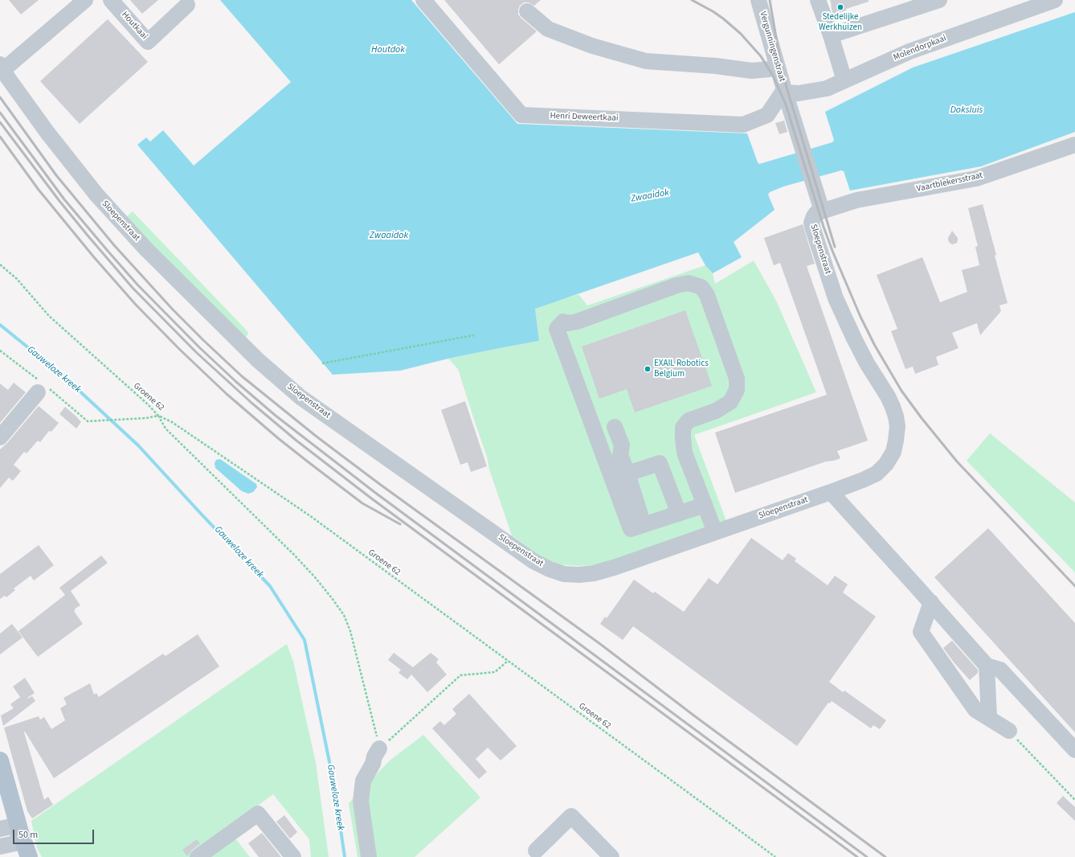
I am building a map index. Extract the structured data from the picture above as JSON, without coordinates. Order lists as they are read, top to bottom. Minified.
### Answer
{"streets":{"street":["Houtkaai","Vergunningenstraat","Molendorpkaai","Henri Deweertkaai","Vaartblekersstraat","Sloepenstraat"],"path":["Groene 62"]},"crossings":[["Vergunningenstraat","Molendorpkaai"],["Vergunningenstraat","Henri Deweertkaai"],["Vergunningenstraat","Sloepenstraat"],["Molendorpkaai","Henri Deweertkaai"],["Molendorpkaai","Sloepenstraat"],["Henri Deweertkaai","Sloepenstraat"],["Vaartblekersstraat","Sloepenstraat"]],"water":["Houtdok","Doksluis","Zwaaidok","Gauweloze kreek"],"places":["Stedelijke Werkhuizen","EXAIL Robotics Belgium"],"scale_bar":"50 m"}
